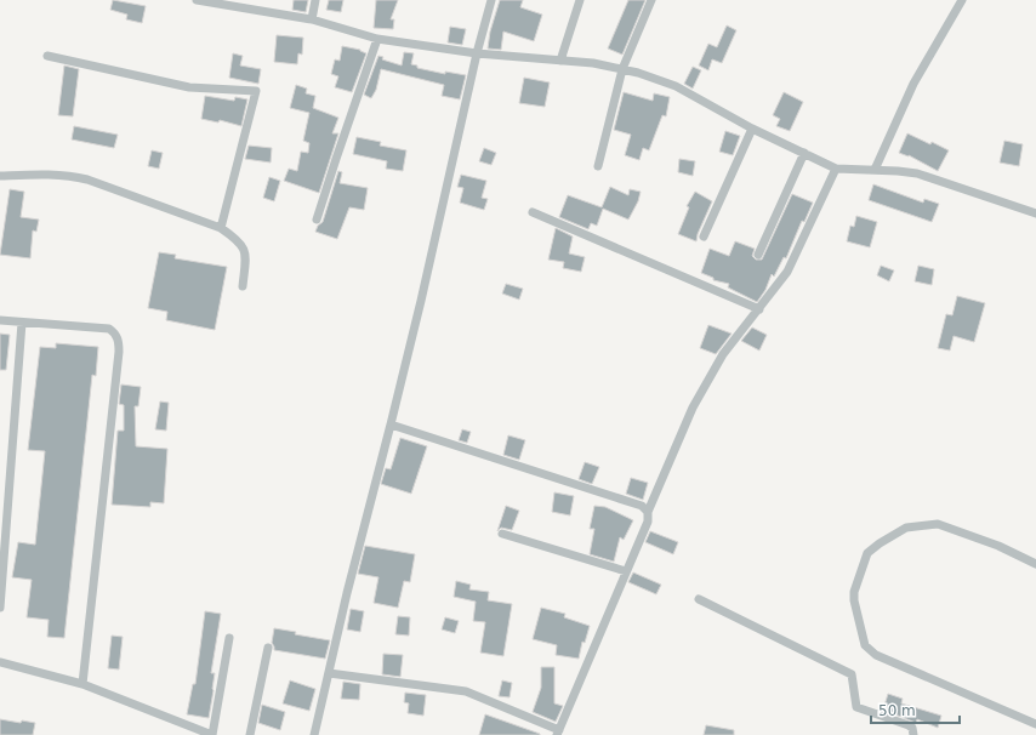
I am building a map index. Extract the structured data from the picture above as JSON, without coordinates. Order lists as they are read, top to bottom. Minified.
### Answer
{"scale_bar":"50 m"}
